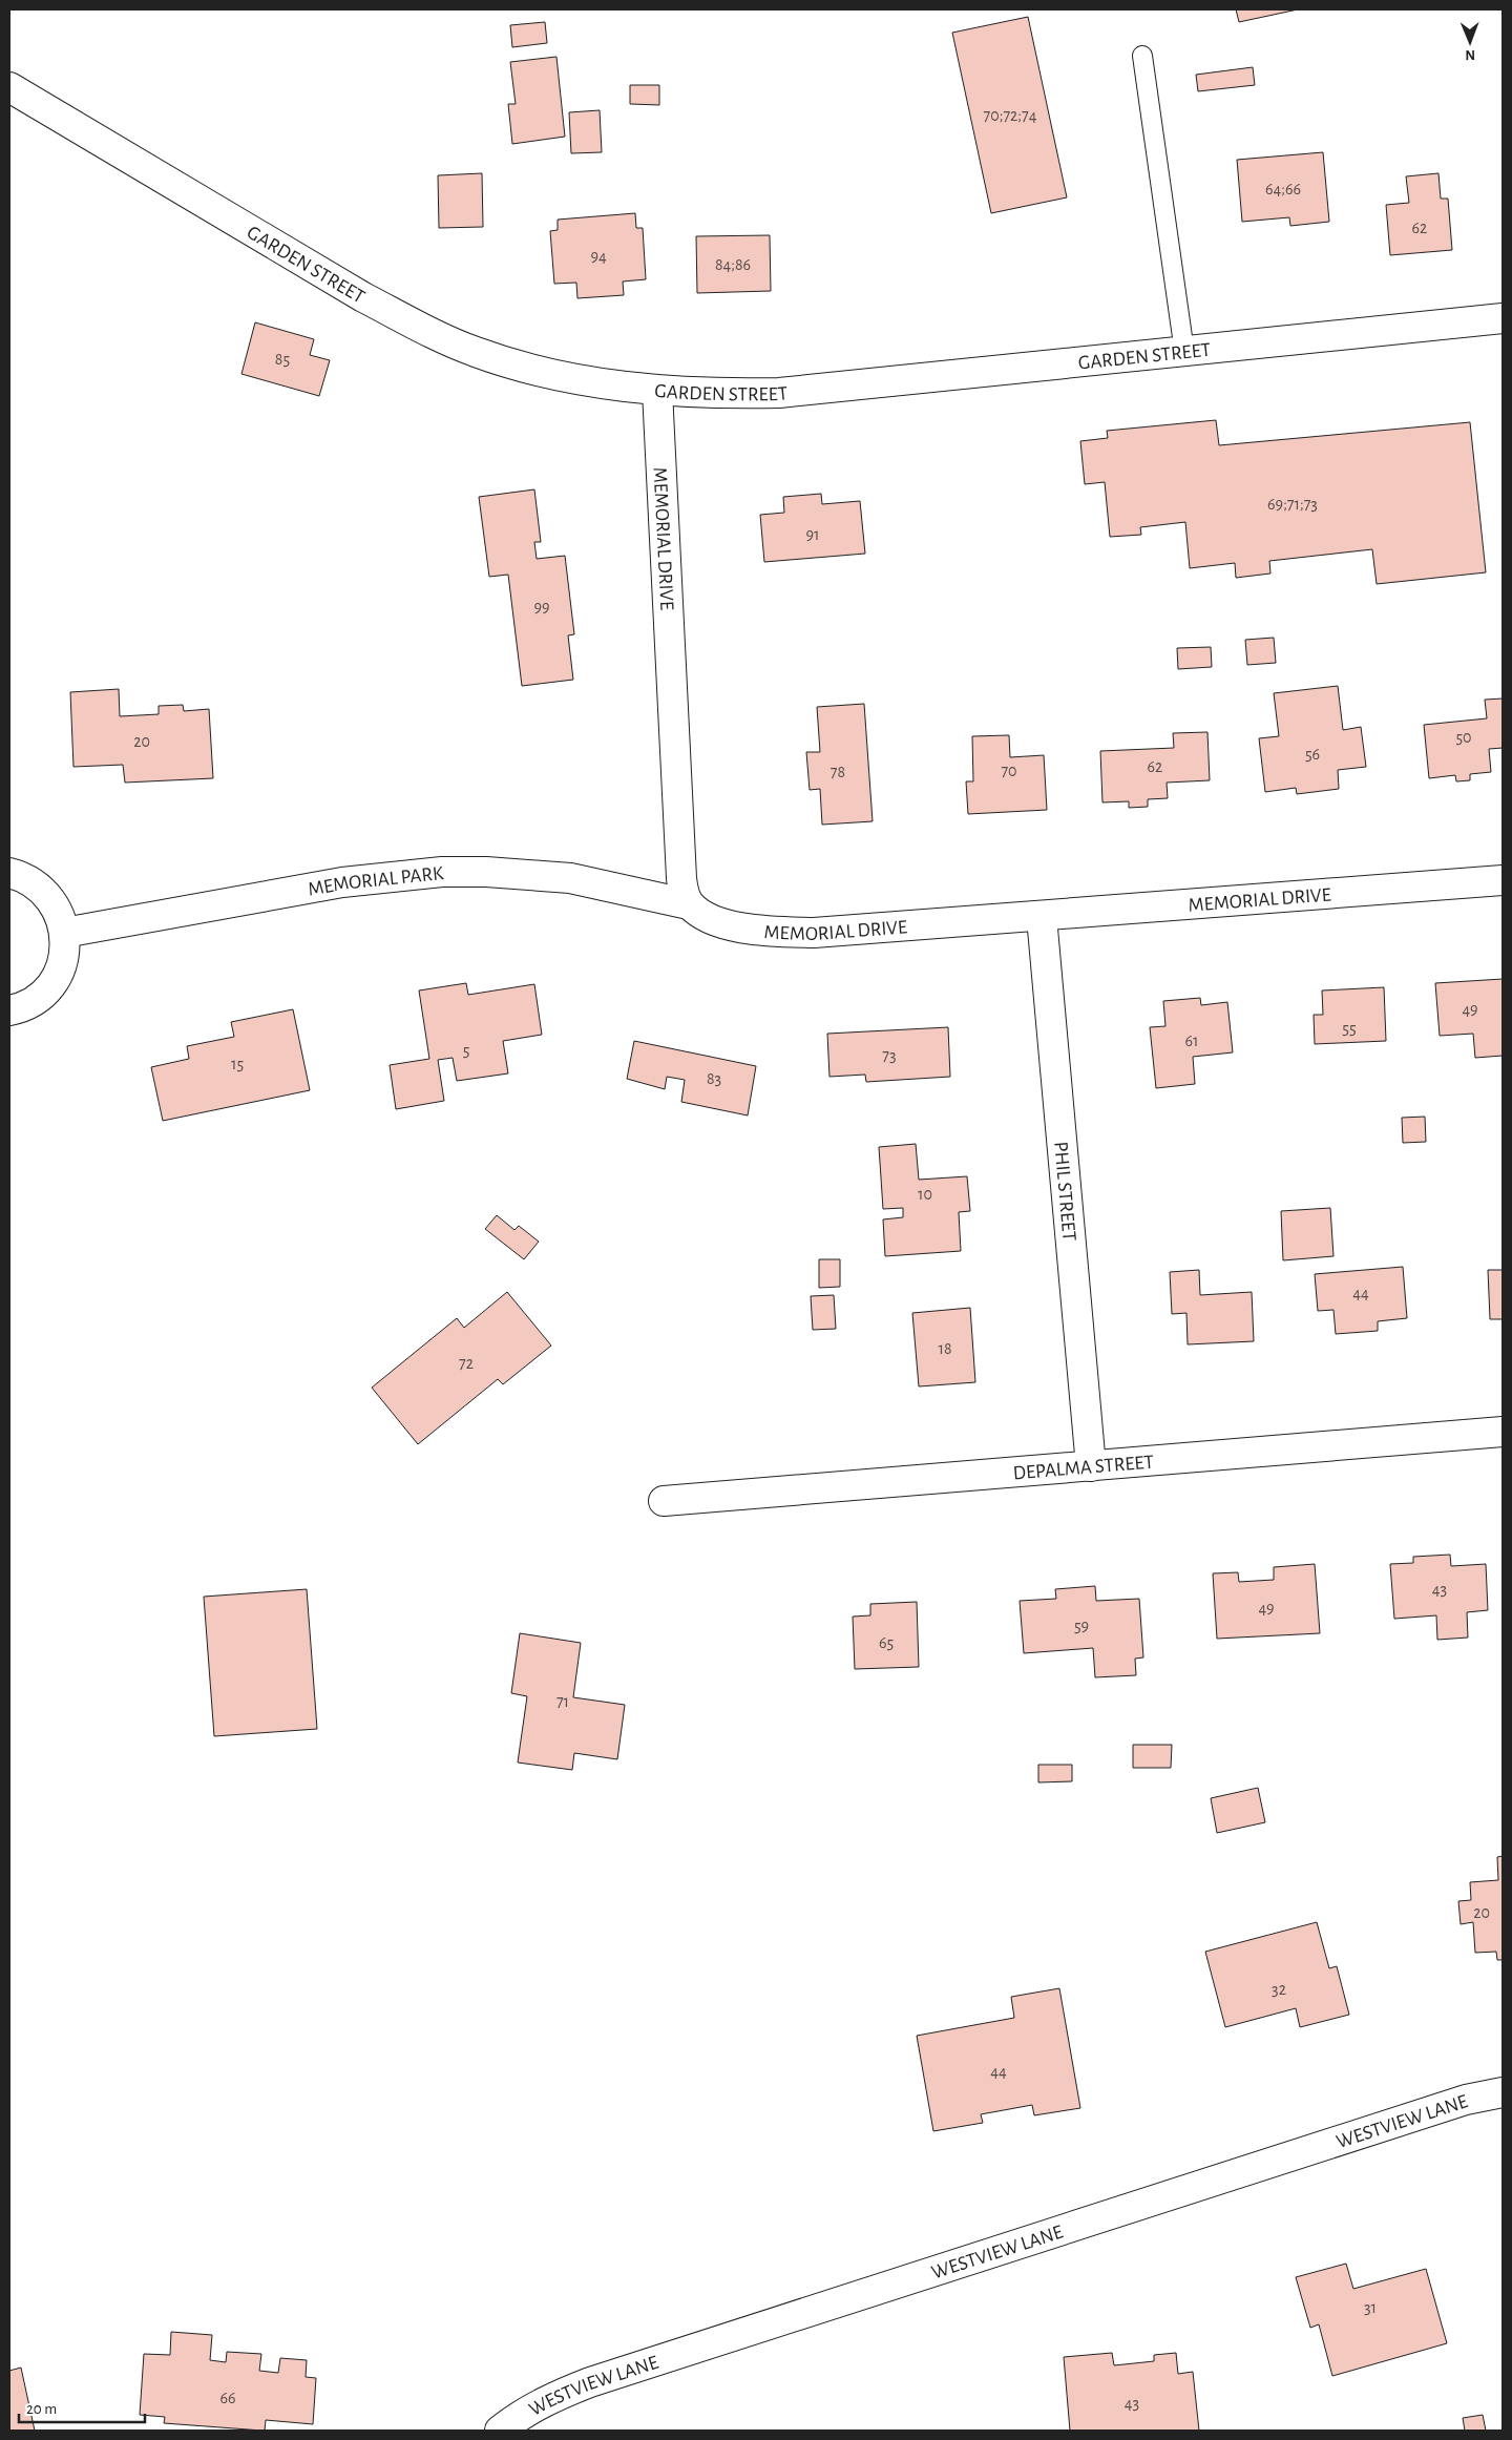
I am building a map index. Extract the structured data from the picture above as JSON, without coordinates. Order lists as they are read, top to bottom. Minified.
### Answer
{"streets":{"street":["GARDEN STREET","MEMORIAL DRIVE","MEMORIAL PARK","PHIL STREET","DEPALMA STREET","WESTVIEW LANE"]},"crossings":[["GARDEN STREET","MEMORIAL DRIVE"],["MEMORIAL DRIVE","MEMORIAL PARK"],["MEMORIAL DRIVE","PHIL STREET"],["PHIL STREET","DEPALMA STREET"]],"house_numbers":["70;72;74","64;66","62","94","84;86","85","69;71;73","91","99","50","20","56","62","70","78","49","55","61","5","73","15","83","10","44","18","72","43","49","59","65","71","20","32","44","31","66","43"],"scale_bar":"20 m","north":"bottom"}
